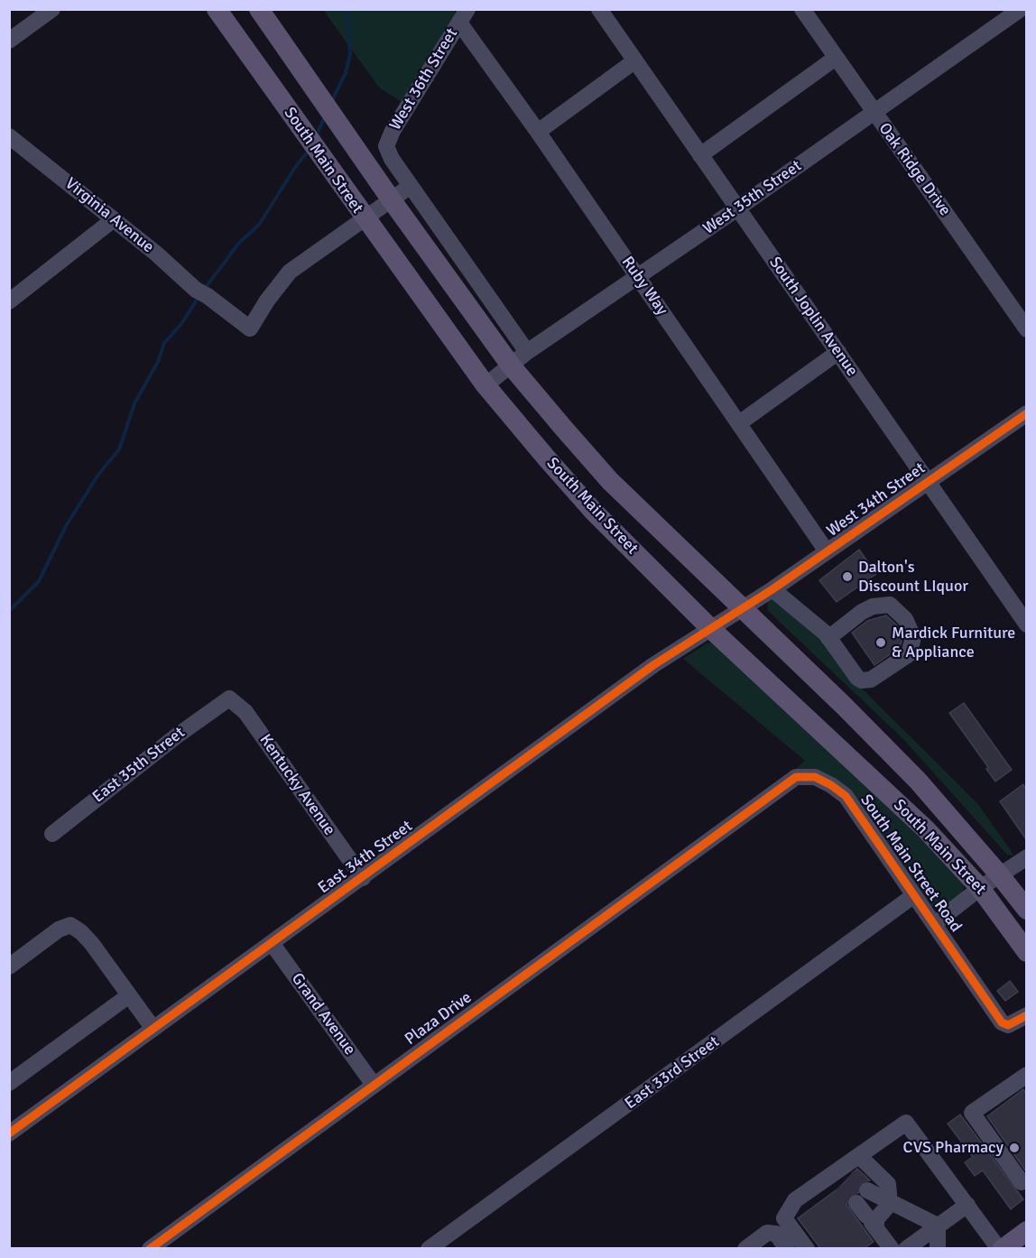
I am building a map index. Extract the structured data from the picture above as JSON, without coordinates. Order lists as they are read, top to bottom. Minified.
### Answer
{"streets":{"main road":["South Main Street"],"street":["West 36th Street","Oak Ridge Drive","West 35th Street","Virginia Avenue","Ruby Way","South Joplin Avenue","West 34th Street","East 35th Street","Kentucky Avenue","East 34th Street","South Main Street Road","Grand Avenue","Plaza Drive","East 33rd Street"]},"crossings":[["West 36th Street","Ruby Way"],["South Main Street","West 35th Street"],["South Main Street","Virginia Avenue"],["South Main Street","West 34th Street"],["South Main Street","East 34th Street"],["Oak Ridge Drive","West 35th Street"],["West 35th Street","Ruby Way"],["West 35th Street","South Joplin Avenue"],["Ruby Way","West 34th Street"],["South Joplin Avenue","West 34th Street"],["West 34th Street","East 34th Street"],["East 35th Street","Kentucky Avenue"],["Kentucky Avenue","East 34th Street"],["East 34th Street","Grand Avenue"],["South Main Street Road","Plaza Drive"],["South Main Street Road","East 33rd Street"],["Grand Avenue","Plaza Drive"]],"places":["Dalton's Discount LIquor","Mardick Furniture & Appliance","CVS Pharmacy"]}
